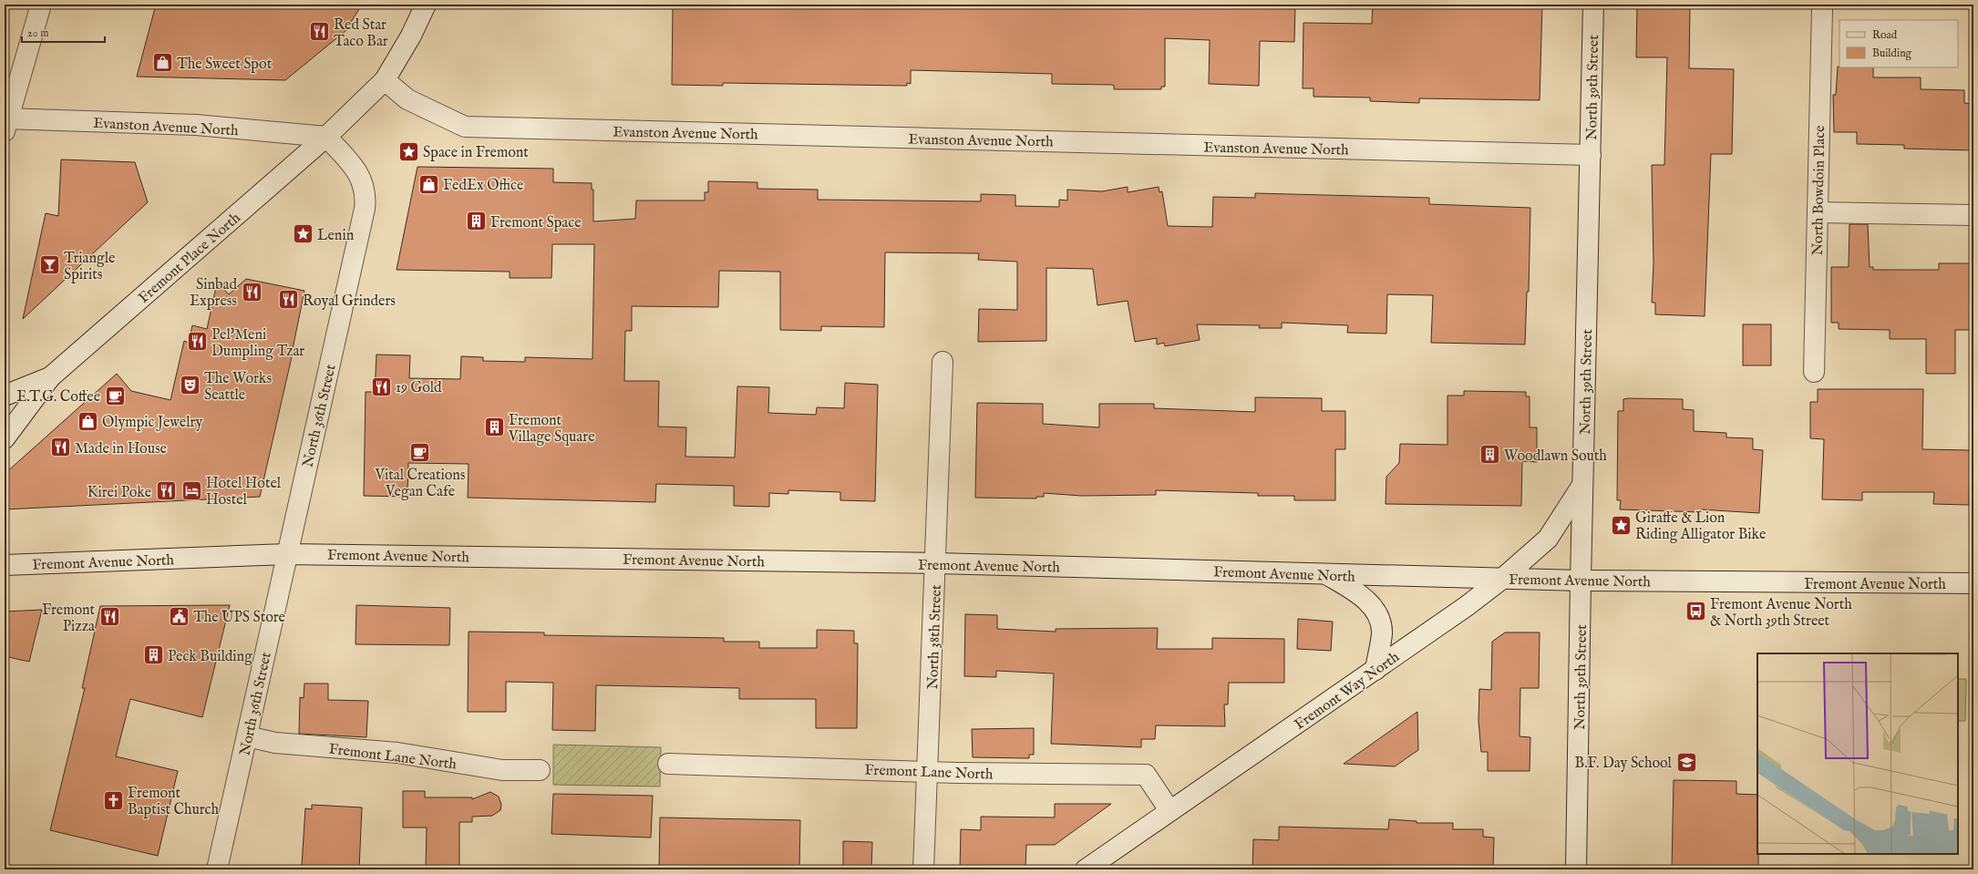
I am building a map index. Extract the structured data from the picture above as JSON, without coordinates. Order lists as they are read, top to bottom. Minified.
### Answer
{"streets":{"street":["North 39th Street","Evanston Avenue North","North Bowdoin Place","Fremont Place North","North 36th Street","Fremont Avenue North","North 38th Street","Fremont Way North","Fremont Lane North"]},"crossings":[["North 39th Street","Evanston Avenue North"],["North 39th Street","Fremont Avenue North"],["North 39th Street","Fremont Way North"],["Evanston Avenue North","Fremont Place North"],["Evanston Avenue North","North 36th Street"],["Fremont Place North","North 36th Street"],["North 36th Street","Fremont Avenue North"],["North 36th Street","Fremont Lane North"],["Fremont Avenue North","North 38th Street"],["Fremont Avenue North","Fremont Way North"],["North 38th Street","Fremont Lane North"],["Fremont Way North","Fremont Lane North"]],"places":{"restaurant":["Red Star Taco Bar","Sinbad Express","Royal Grinders","Pel'Meni Dumpling Tzar","19 Gold","Made in House","Kirei Poke","Fremont Pizza"],"shop":["The Sweet Spot","FedEx Office","Olympic Jewelry"],"place":["Space in Fremont","Lenin","Giraffe & Lion Riding Alligator Bike"],"building":["Fremont Space","Fremont Village Square","Woodlawn South","Peck Building"],"bar":["Triangle Spirits"],"theatre":["The Works Seattle"],"cafe":["E.T.G. Coffee","Vital Creations Vegan Cafe"],"hotel":["Hotel Hotel Hostel"],"bus stop":["Fremont Avenue North & North 39th Street"],"public building":["The UPS Store"],"school or university":["B.F. Day School"],"church":["Fremont Baptist Church"]},"legend":["Road","Building"],"scale_bar":"20 m"}
